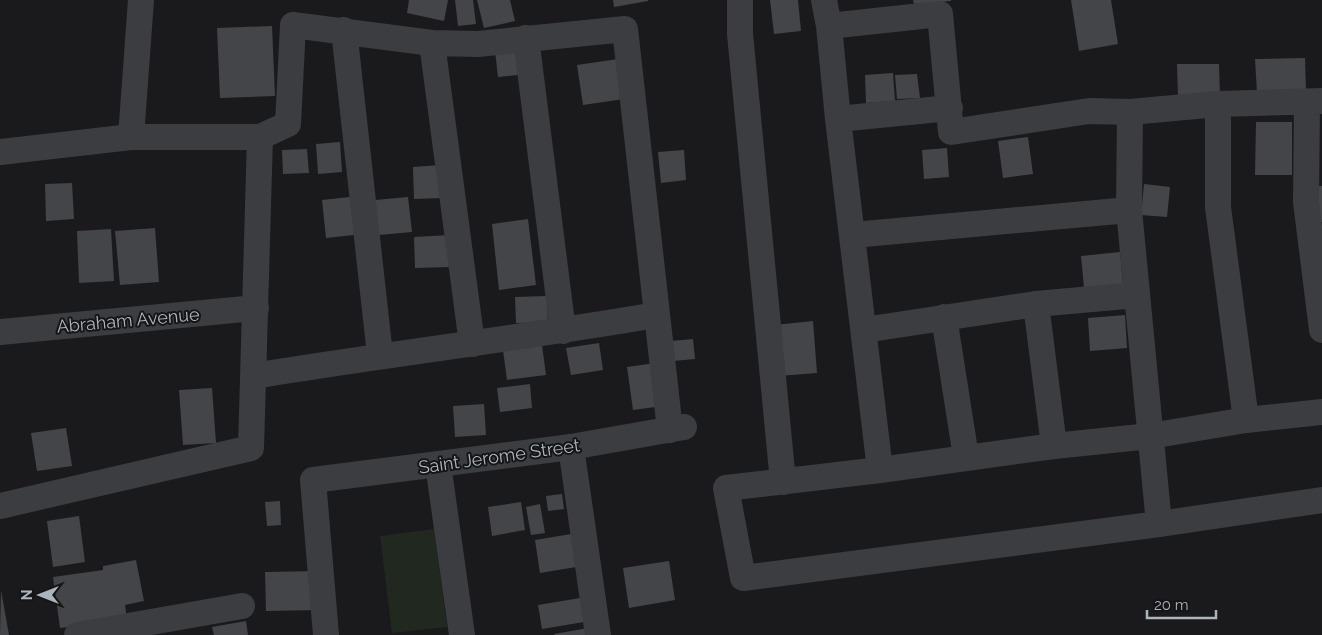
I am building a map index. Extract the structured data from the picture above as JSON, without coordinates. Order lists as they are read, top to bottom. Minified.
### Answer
{"streets":{"street":["Abraham Avenue","Saint Jerome Street"]},"scale_bar":"20 m","north":"left"}
